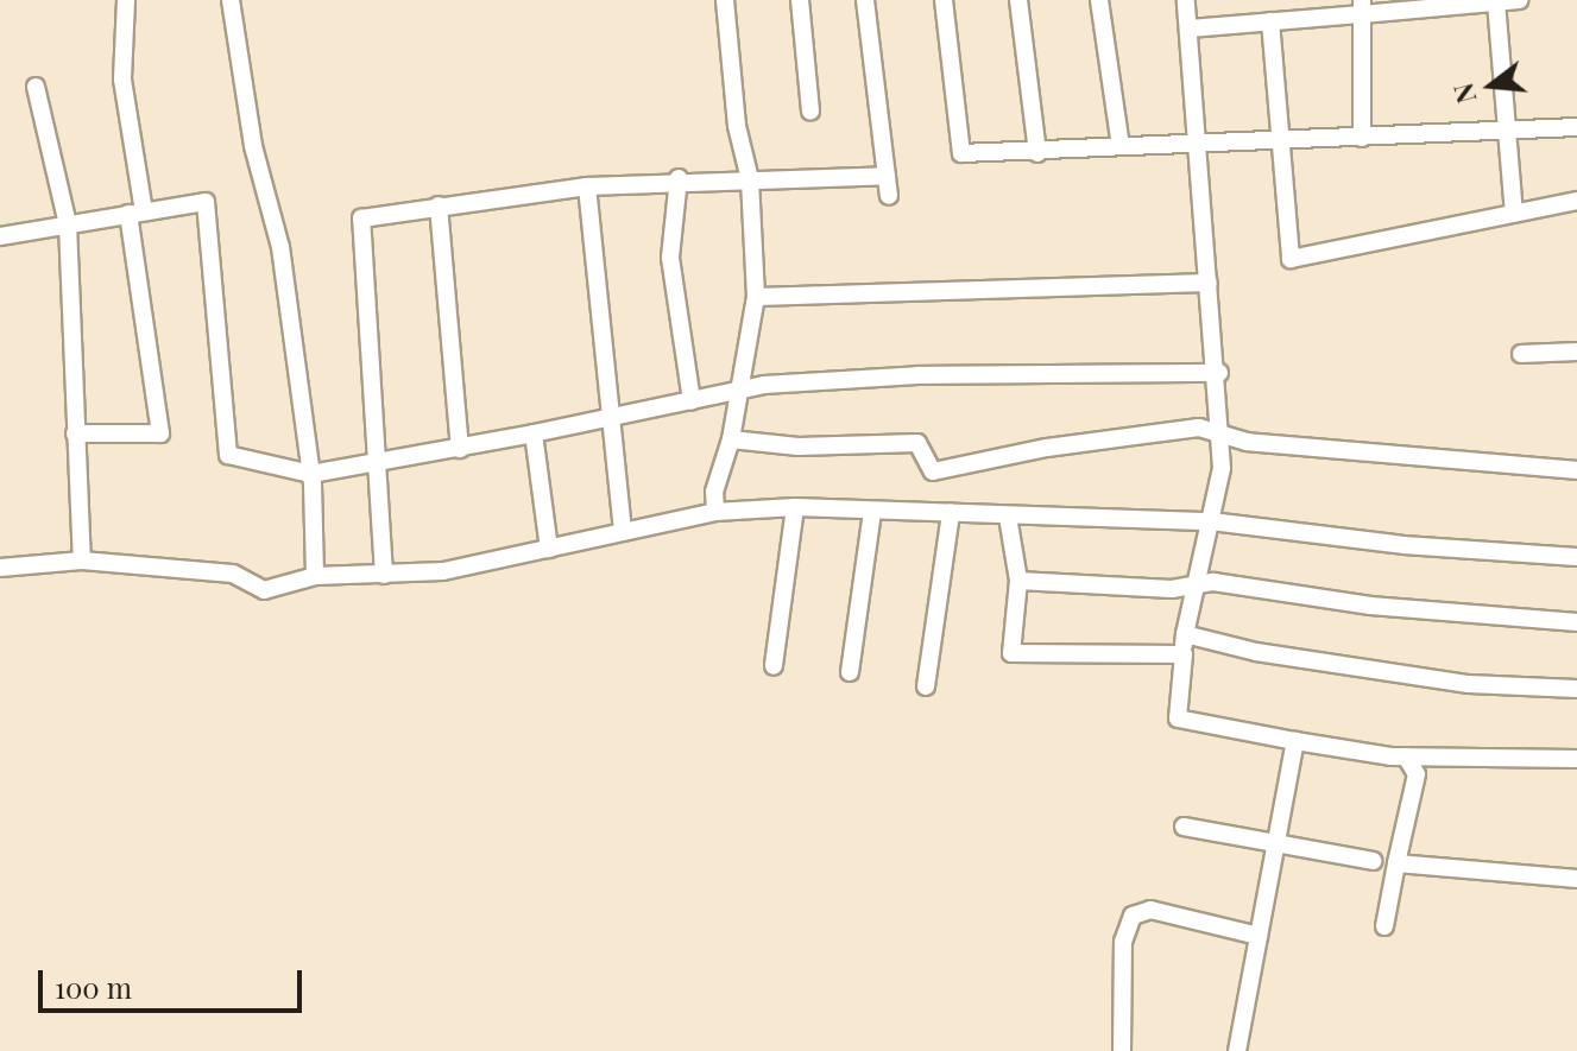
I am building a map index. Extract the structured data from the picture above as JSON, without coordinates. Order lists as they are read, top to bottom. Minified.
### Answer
{"scale_bar":"100 m","north":"left"}
